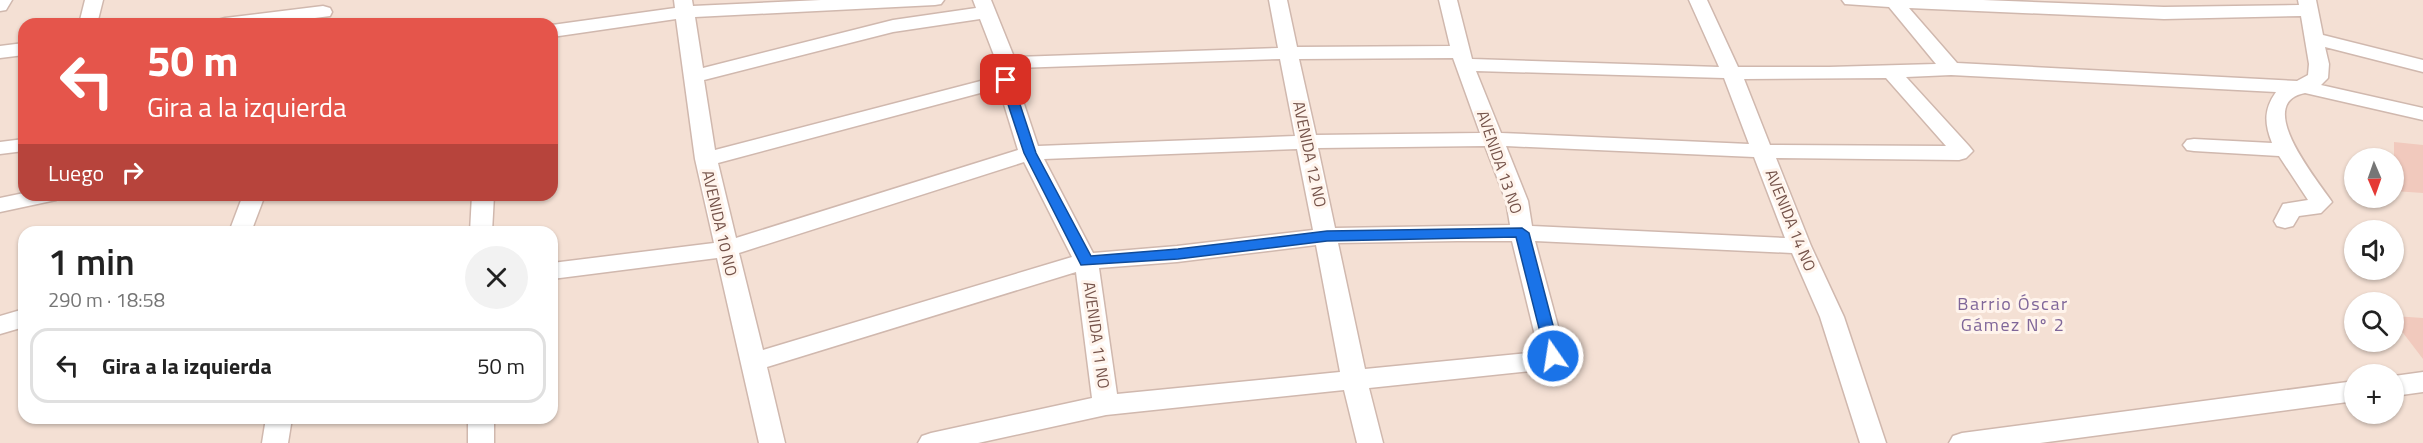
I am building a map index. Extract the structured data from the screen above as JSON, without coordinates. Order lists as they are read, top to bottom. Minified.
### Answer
{"streets":{"street":["AVENIDA 12 NO","AVENIDA 13 NO","AVENIDA 14 NO","AVENIDA 10 NO","AVENIDA 11 NO"]},"crossings":[["AVENIDA 12 NO","AVENIDA 13 NO"]],"districts":["Barrio Óscar Gámez Nº 2"],"north":"bottom","page":{"turn":["50 m","Gira a la izquierda"],"then":"Luego","map_buttons":"+","heading":["1 min","290 m · 18:58"],"list":[{"name":"Gira a la izquierda","value":"50 m"}]}}
